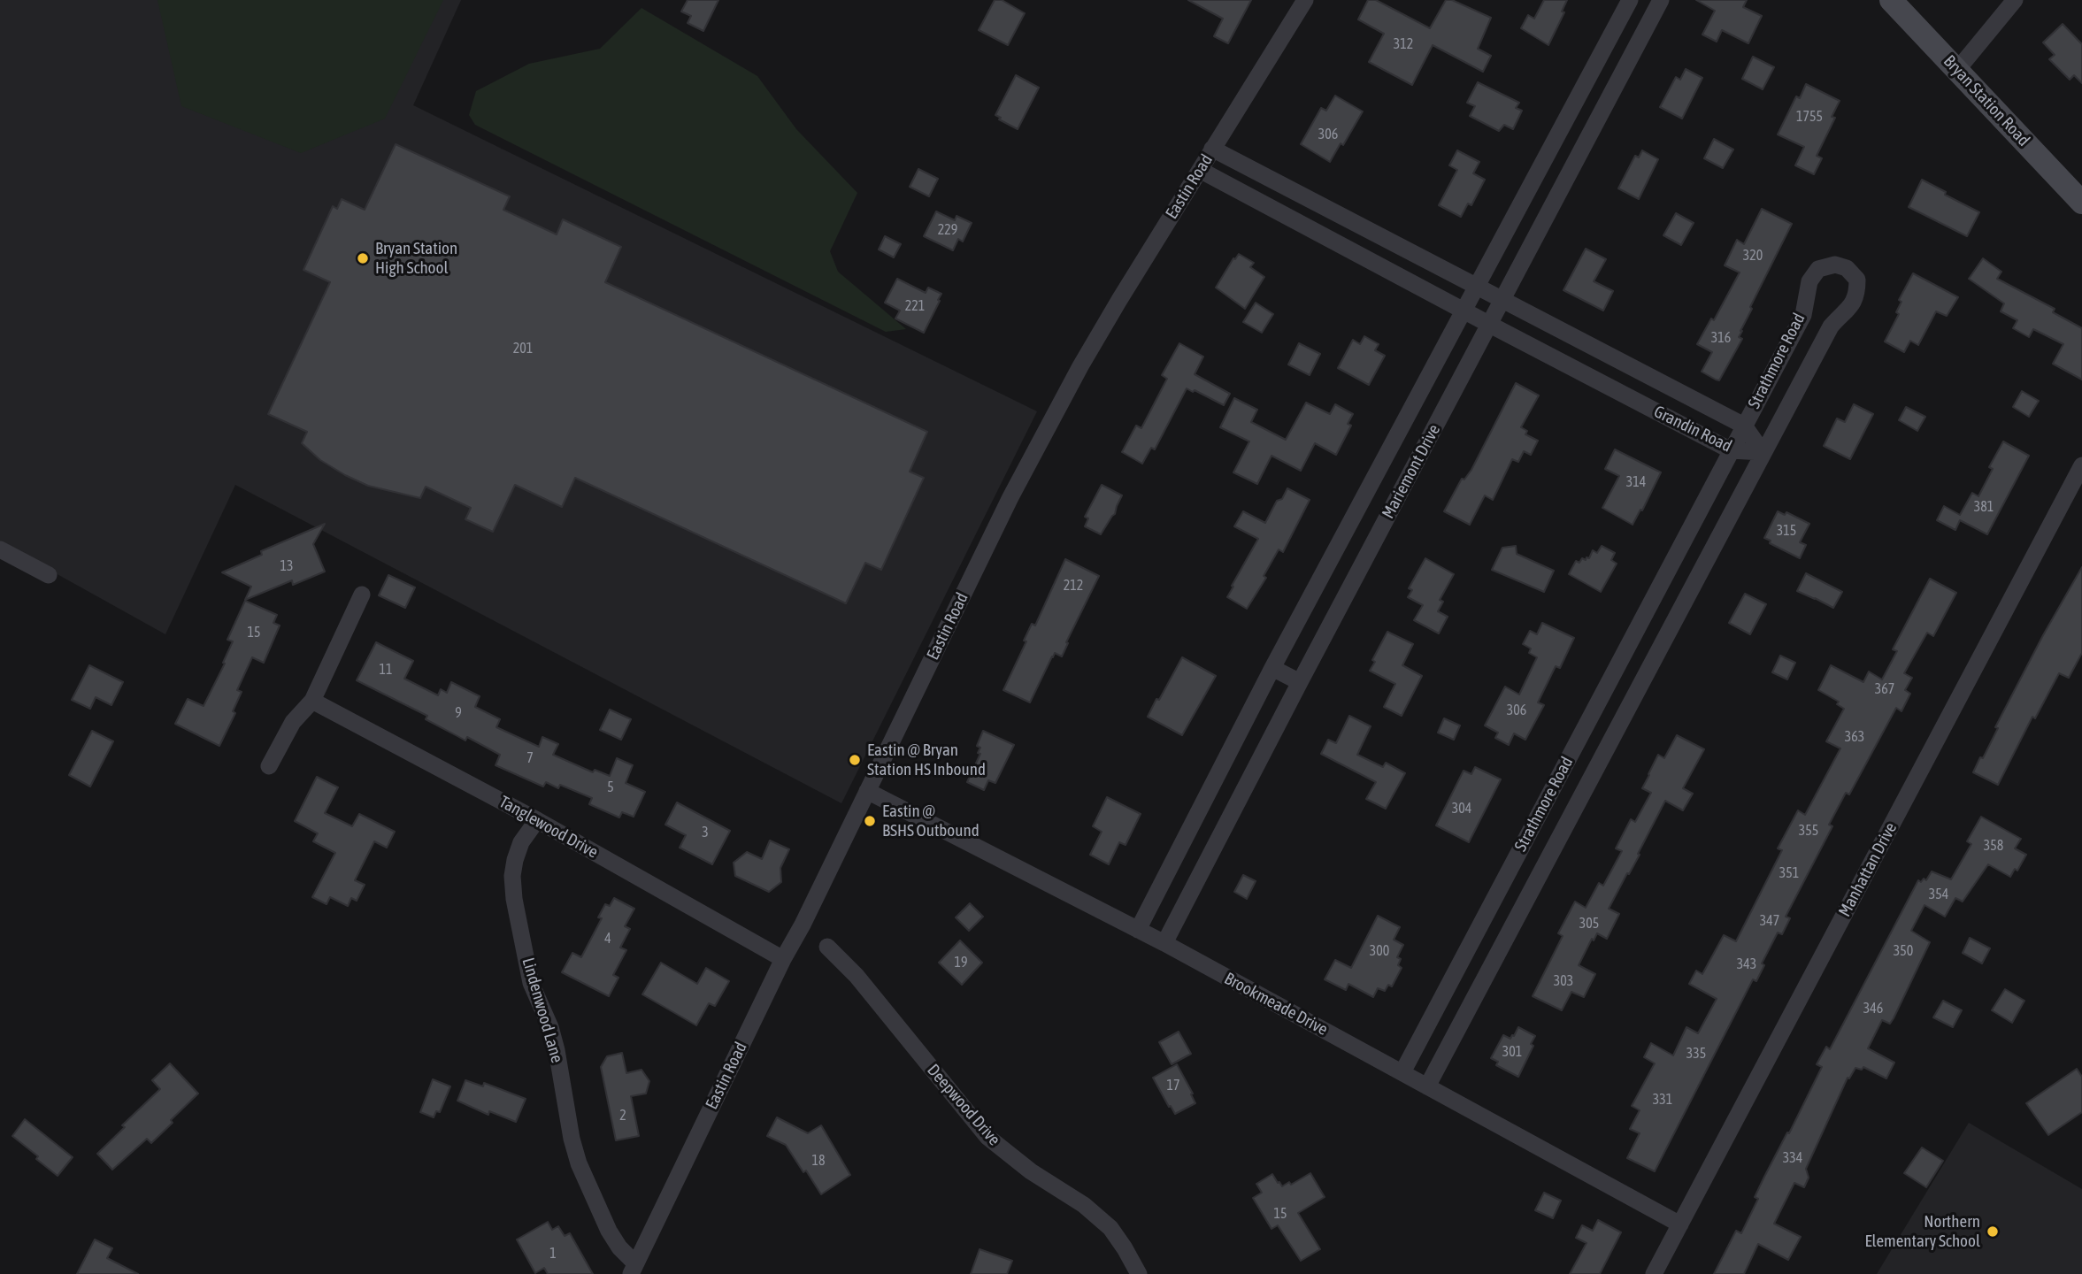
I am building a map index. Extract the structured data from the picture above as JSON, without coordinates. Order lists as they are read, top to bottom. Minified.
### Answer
{"streets":{"main road":["Bryan Station Road"],"street":["Eastin Road","Strathmore Road","Grandin Road","Mariemont Drive","Tanglewood Drive","Manhattan Drive","Brookmeade Drive","Lindenwood Lane","Deepwood Drive"]},"crossings":[["Eastin Road","Grandin Road"],["Eastin Road","Tanglewood Drive"],["Eastin Road","Brookmeade Drive"],["Eastin Road","Lindenwood Lane"],["Strathmore Road","Grandin Road"],["Strathmore Road","Brookmeade Drive"],["Grandin Road","Mariemont Drive"],["Mariemont Drive","Brookmeade Drive"],["Tanglewood Drive","Lindenwood Lane"],["Manhattan Drive","Brookmeade Drive"]],"places":["Bryan Station High School","Eastin @ Bryan Station HS Inbound","Eastin @ BSHS Outbound","Northern Elementary School"],"house_numbers":["312","1755","306","229","320","221","316","201","314","381","315","13","212","15","11","367","306","9","363","7","5","304","355","3","358","351","354","347","305","4","300","350","19","343","303","346","301","335","17","331","2","334","18","15","1"]}
